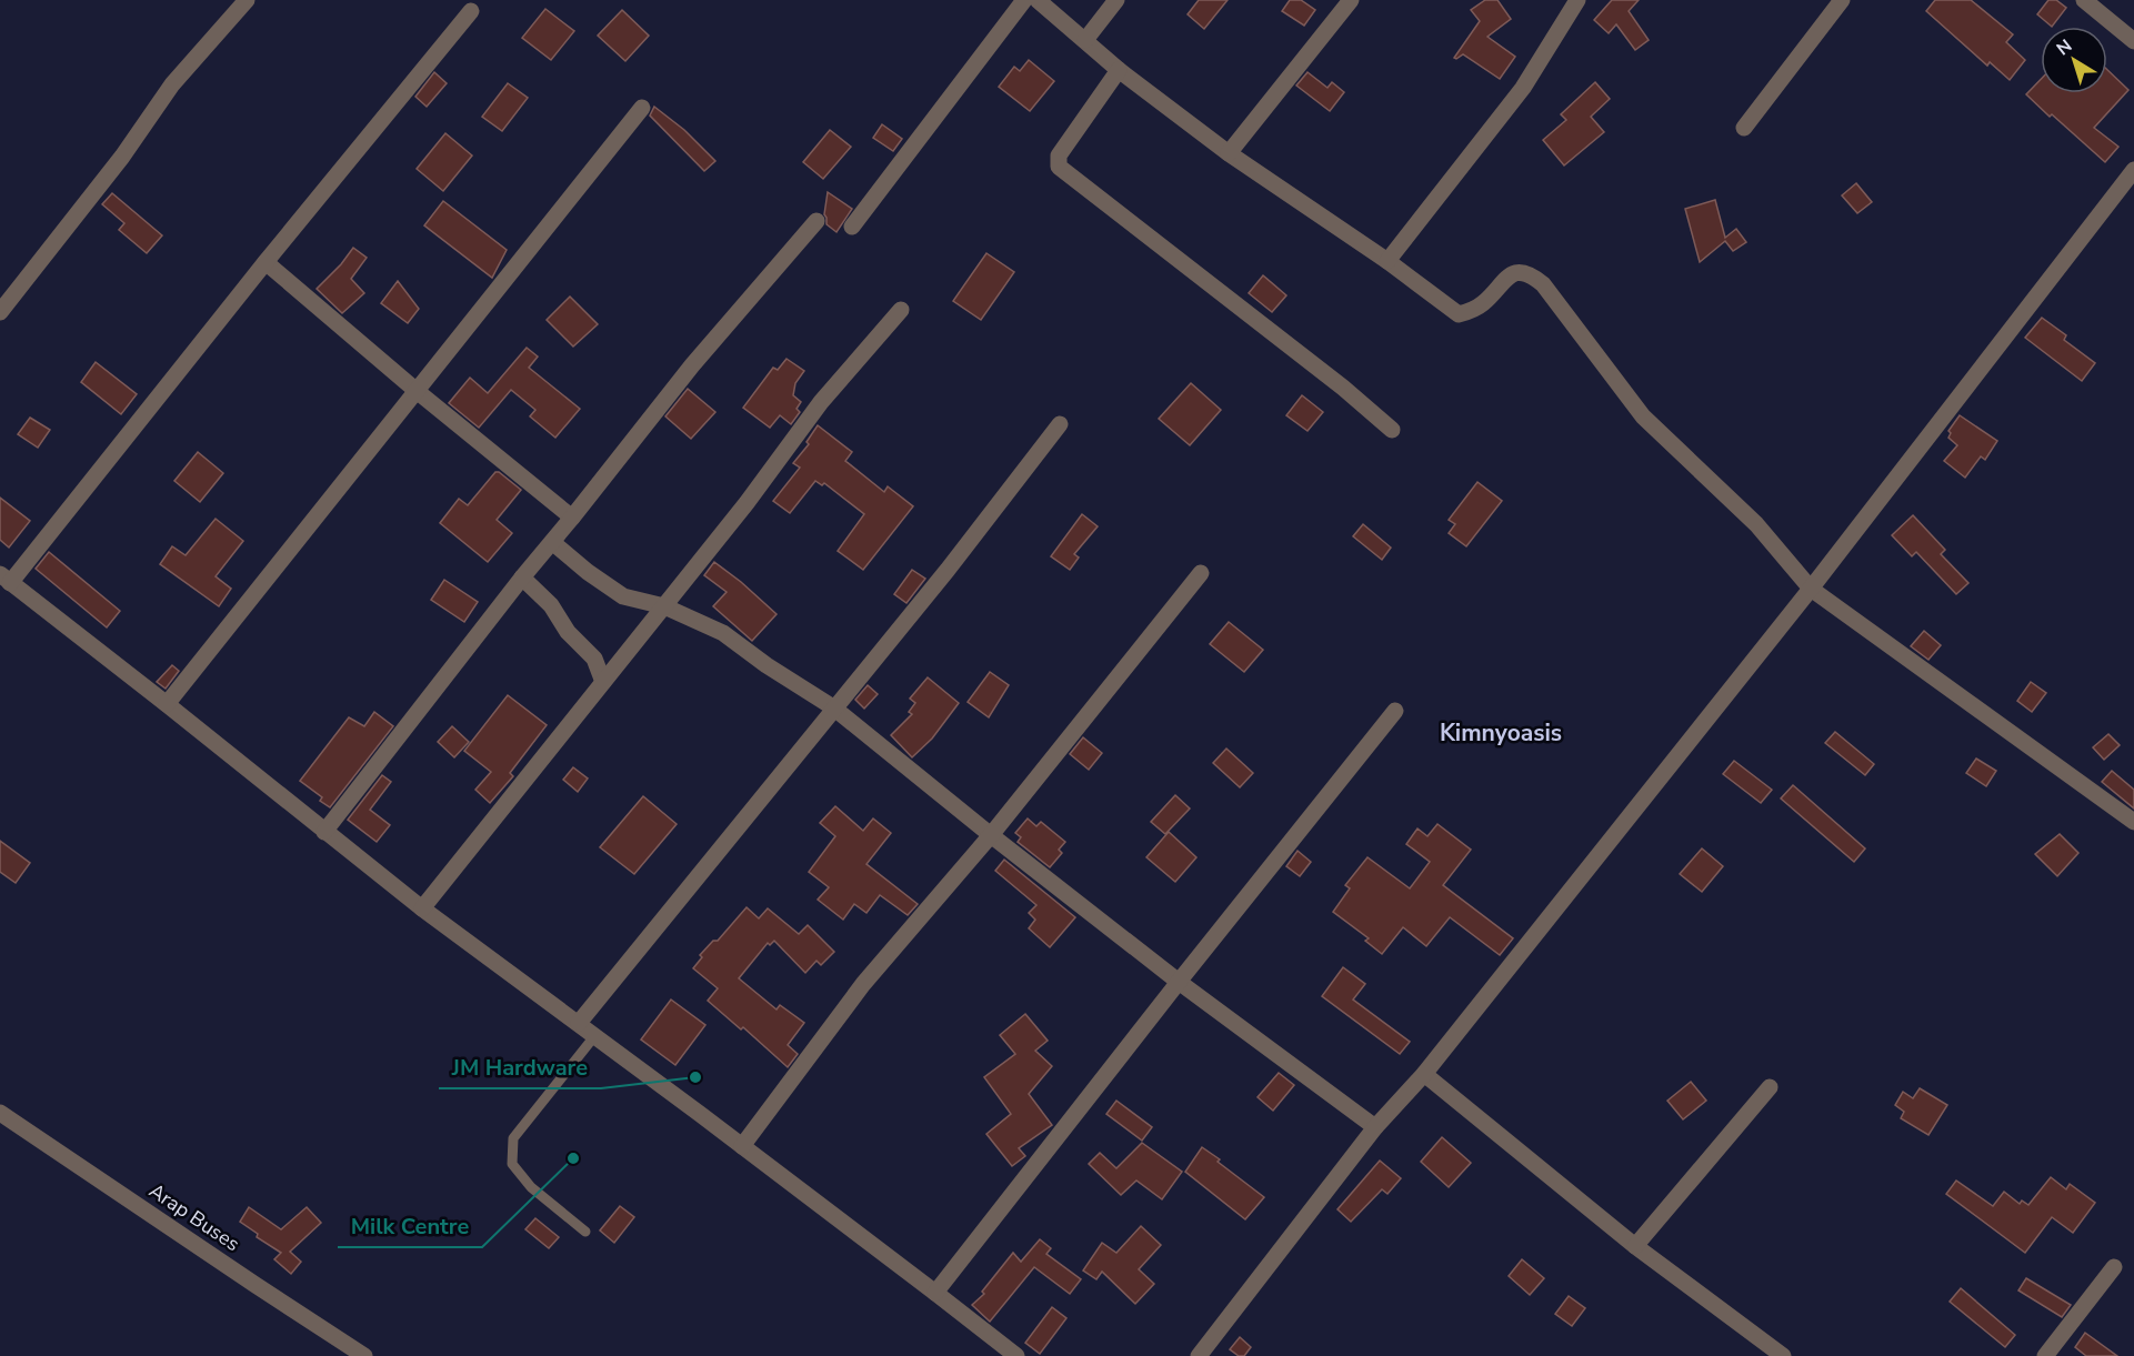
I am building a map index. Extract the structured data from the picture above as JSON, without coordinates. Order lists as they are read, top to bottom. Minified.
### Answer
{"streets":{"street":["Arap Buses"]},"districts":["Kimnyoasis"],"places":["JM Hardware","Milk Centre"],"north":"top left"}
